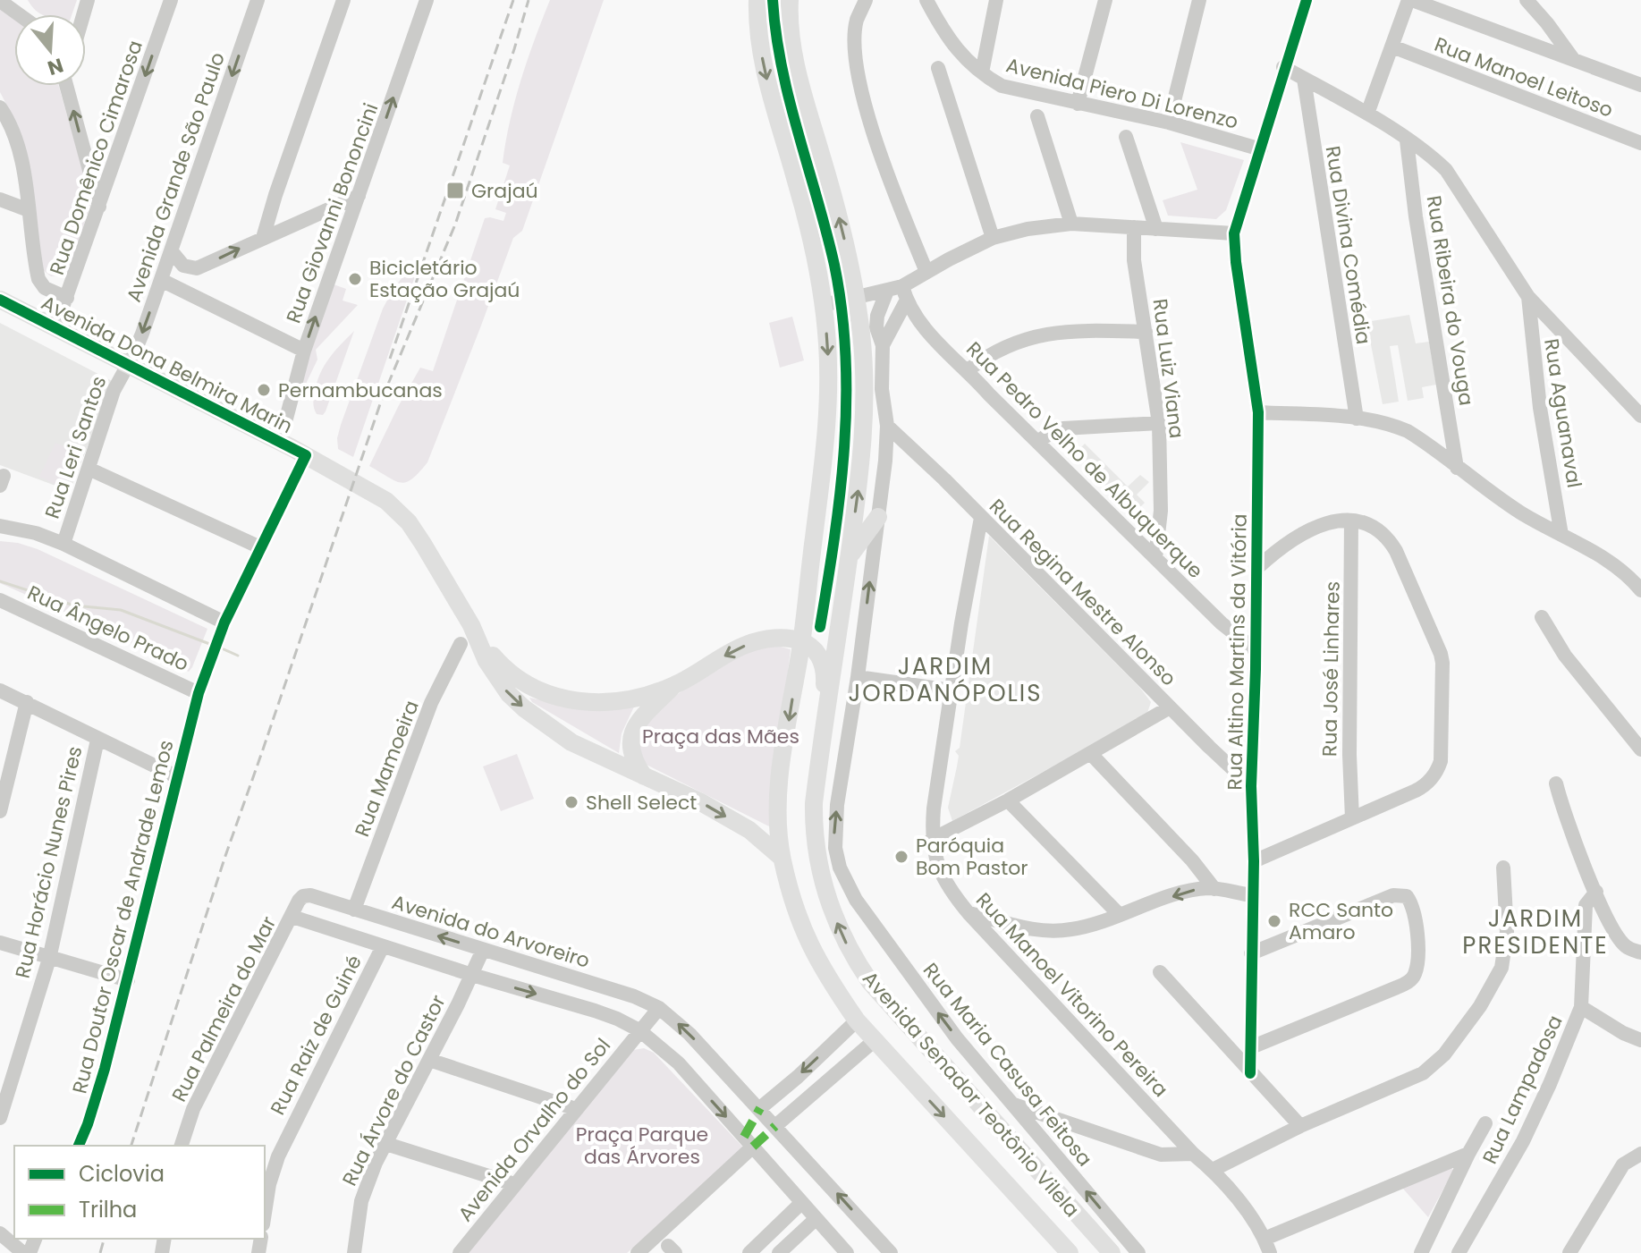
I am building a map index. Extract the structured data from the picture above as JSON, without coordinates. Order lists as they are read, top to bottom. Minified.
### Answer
{"streets":{"main road":["Avenida Dona Belmira Marin","Avenida Senador Teotônio Vilela"],"street":["Rua Manoel Leitoso","Avenida Piero Di Lorenzo","Rua Domênico Cimarosa","Avenida Grande São Paulo","Rua Giovanni Bononcini","Rua Divina Comédia","Rua Ribeira do Vouga","Rua Luiz Viana","Rua Aguanaval","Rua Leri Santos","Rua Pedro Velho de Albuquerque","Rua Regina Mestre Alonso","Rua Ângelo Prado","Rua Altino Martins da Vitória","Rua José Linhares","Rua Mamoeira","Rua Horácio Nunes Pires","Rua Doutor Oscar de Andrade Lemos","Avenida do Arvoreiro","Rua Manoel Vitorino Pereira","Rua Palmeira do Mar","Rua Raiz de Guiné","Rua Maria Casusa Feitosa","Rua Lampadosa","Rua Árvore do Castor","Avenida Orvalho do Sol"]},"crossings":[["Rua Domênico Cimarosa","Avenida Dona Belmira Marin"],["Avenida Grande São Paulo","Avenida Dona Belmira Marin"],["Avenida Grande São Paulo","Rua Leri Santos"],["Rua Giovanni Bononcini","Avenida Dona Belmira Marin"],["Avenida Dona Belmira Marin","Rua Leri Santos"],["Avenida Dona Belmira Marin","Rua Mamoeira"],["Avenida Dona Belmira Marin","Rua Doutor Oscar de Andrade Lemos"],["Avenida Dona Belmira Marin","Avenida Senador Teotônio Vilela"],["Rua Luiz Viana","Rua Pedro Velho de Albuquerque"],["Rua Pedro Velho de Albuquerque","Rua Altino Martins da Vitória"],["Rua Pedro Velho de Albuquerque","Rua Maria Casusa Feitosa"],["Rua Regina Mestre Alonso","Rua Altino Martins da Vitória"],["Rua Regina Mestre Alonso","Rua Manoel Vitorino Pereira"],["Rua Regina Mestre Alonso","Rua Maria Casusa Feitosa"],["Rua Ângelo Prado","Rua Doutor Oscar de Andrade Lemos"],["Rua Mamoeira","Avenida do Arvoreiro"],["Avenida do Arvoreiro","Rua Palmeira do Mar"],["Avenida do Arvoreiro","Rua Árvore do Castor"]],"one_way":["Rua Domênico Cimarosa","Rua Maria Casusa Feitosa"],"districts":["JARDIM JORDANÓPOLIS","JARDIM PRESIDENTE"],"parks":["Praça das Mães","Praça Parque das Árvores"],"places":{"transit":["Grajaú"],"other":["Bicicletário Estação Grajaú","Pernambucanas","Shell Select","Paróquia Bom Pastor","RCC Santo Amaro"]},"legend":["Ciclovia","Trilha"],"north":"bottom"}
